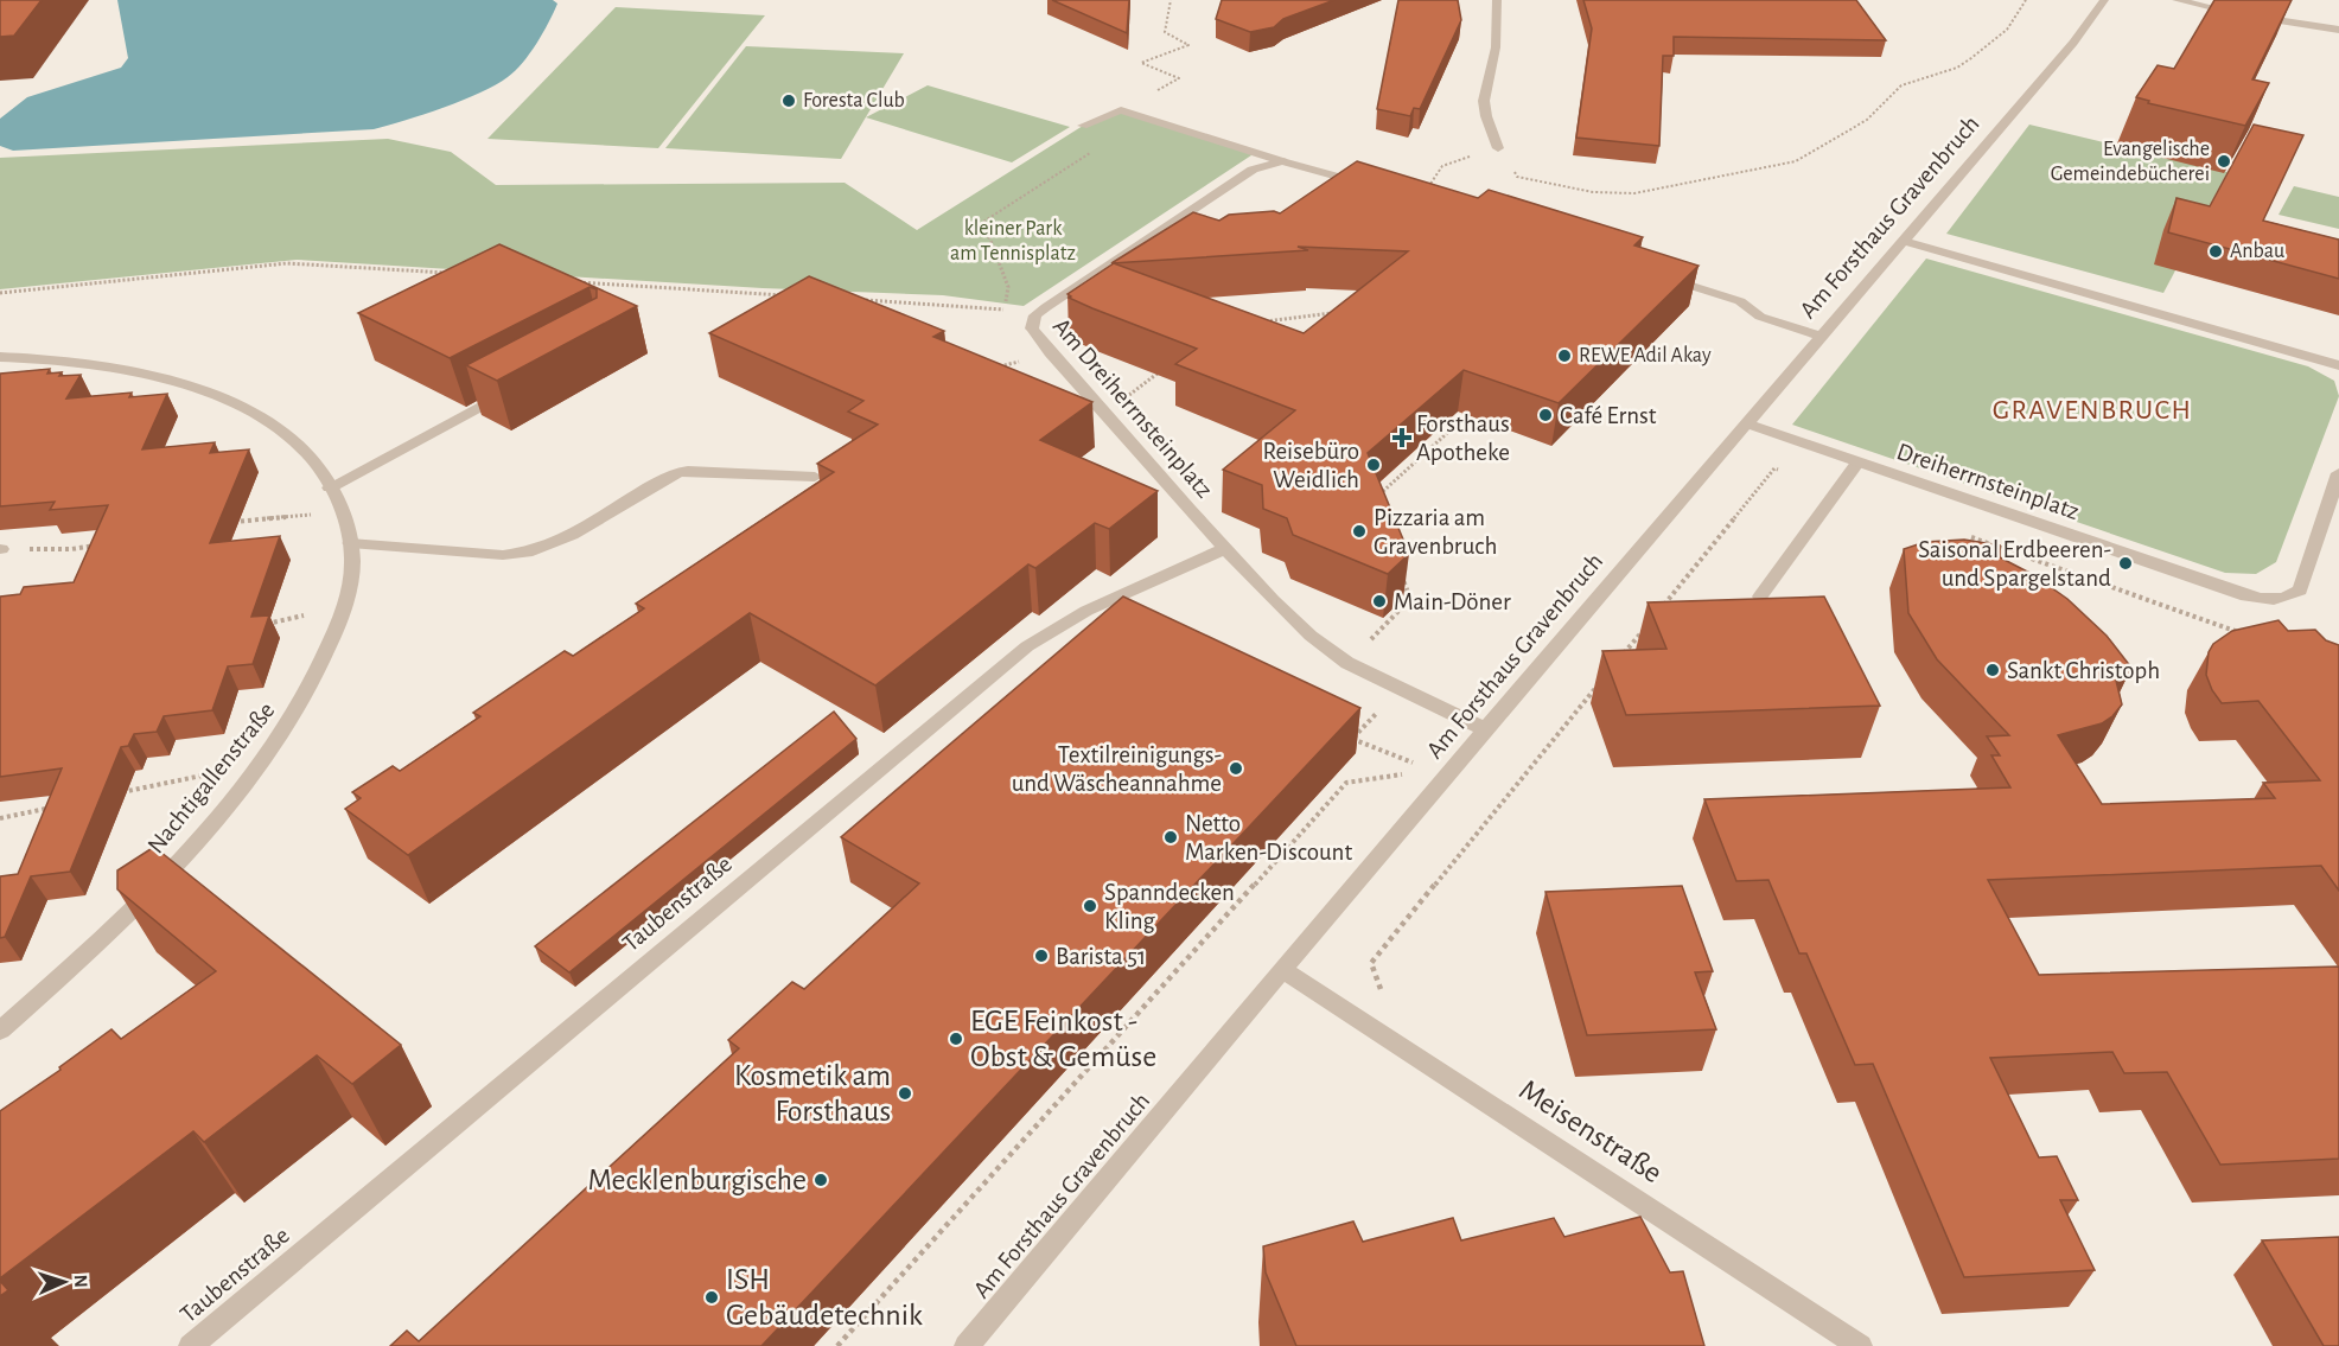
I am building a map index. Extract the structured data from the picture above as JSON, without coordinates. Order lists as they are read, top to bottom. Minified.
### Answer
{"streets":{"street":["Am Forsthaus Gravenbruch","Am Dreiherrnsteinplatz","Dreiherrnsteinplatz","Nachtigallenstraße","Taubenstraße","Meisenstraße"]},"crossings":[["Am Forsthaus Gravenbruch","Am Dreiherrnsteinplatz"],["Am Forsthaus Gravenbruch","Dreiherrnsteinplatz"],["Am Forsthaus Gravenbruch","Meisenstraße"],["Am Dreiherrnsteinplatz","Taubenstraße"]],"districts":["GRAVENBRUCH"],"parks":["kleiner Park am Tennisplatz"],"places":{"other":["Foresta Club","Evangelische Gemeindebücherei","Anbau","REWE Adil Akay","Café Ernst","Reisebüro Weidlich","Pizzaria am Gravenbruch","Saisonal Erdbeeren- und Spargelstand","Main-Döner","Sankt Christoph","Textilreinigungs- und Wäscheannahme","Netto Marken-Discount","Spanndecken Kling","Barista 51","EGE Feinkost - Obst & Gemüse","Kosmetik am Forsthaus","Mecklenburgische","ISH Gebäudetechnik"],"health":["Forsthaus Apotheke"]},"north":"right"}
